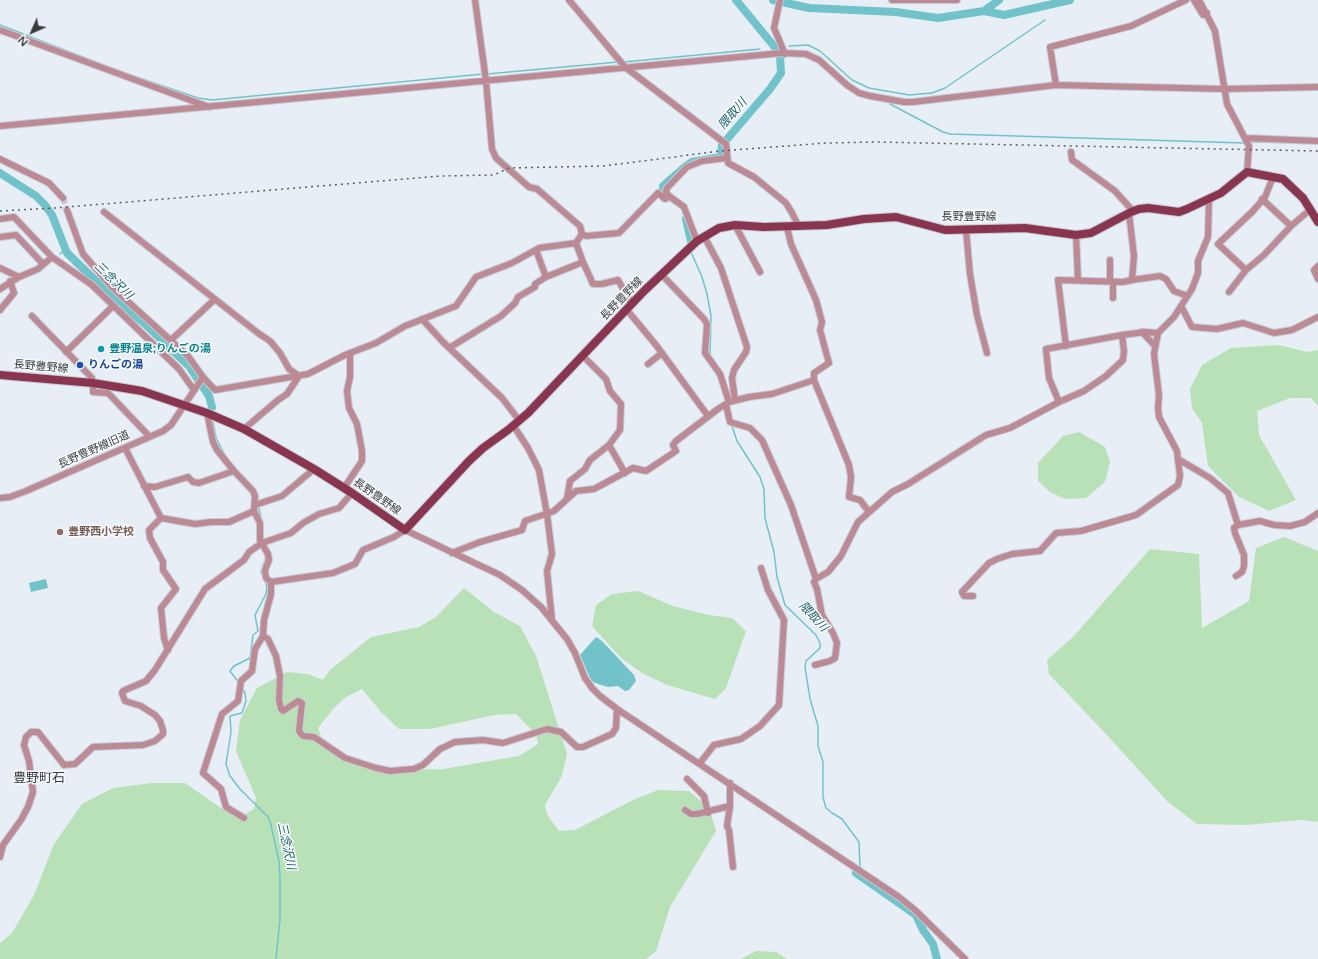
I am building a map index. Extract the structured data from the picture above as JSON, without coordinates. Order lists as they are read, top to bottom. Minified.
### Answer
{"streets":{"main road":["長野豊野線"],"street":["長野豊野線旧道"]},"crossings":[["長野豊野線","長野豊野線旧道"]],"districts":["豊野町石"],"water":["隈取川","三念沢川"],"places":["豊野温泉;りんごの湯","りんごの湯","豊野西小学校"],"north":"bottom left"}
